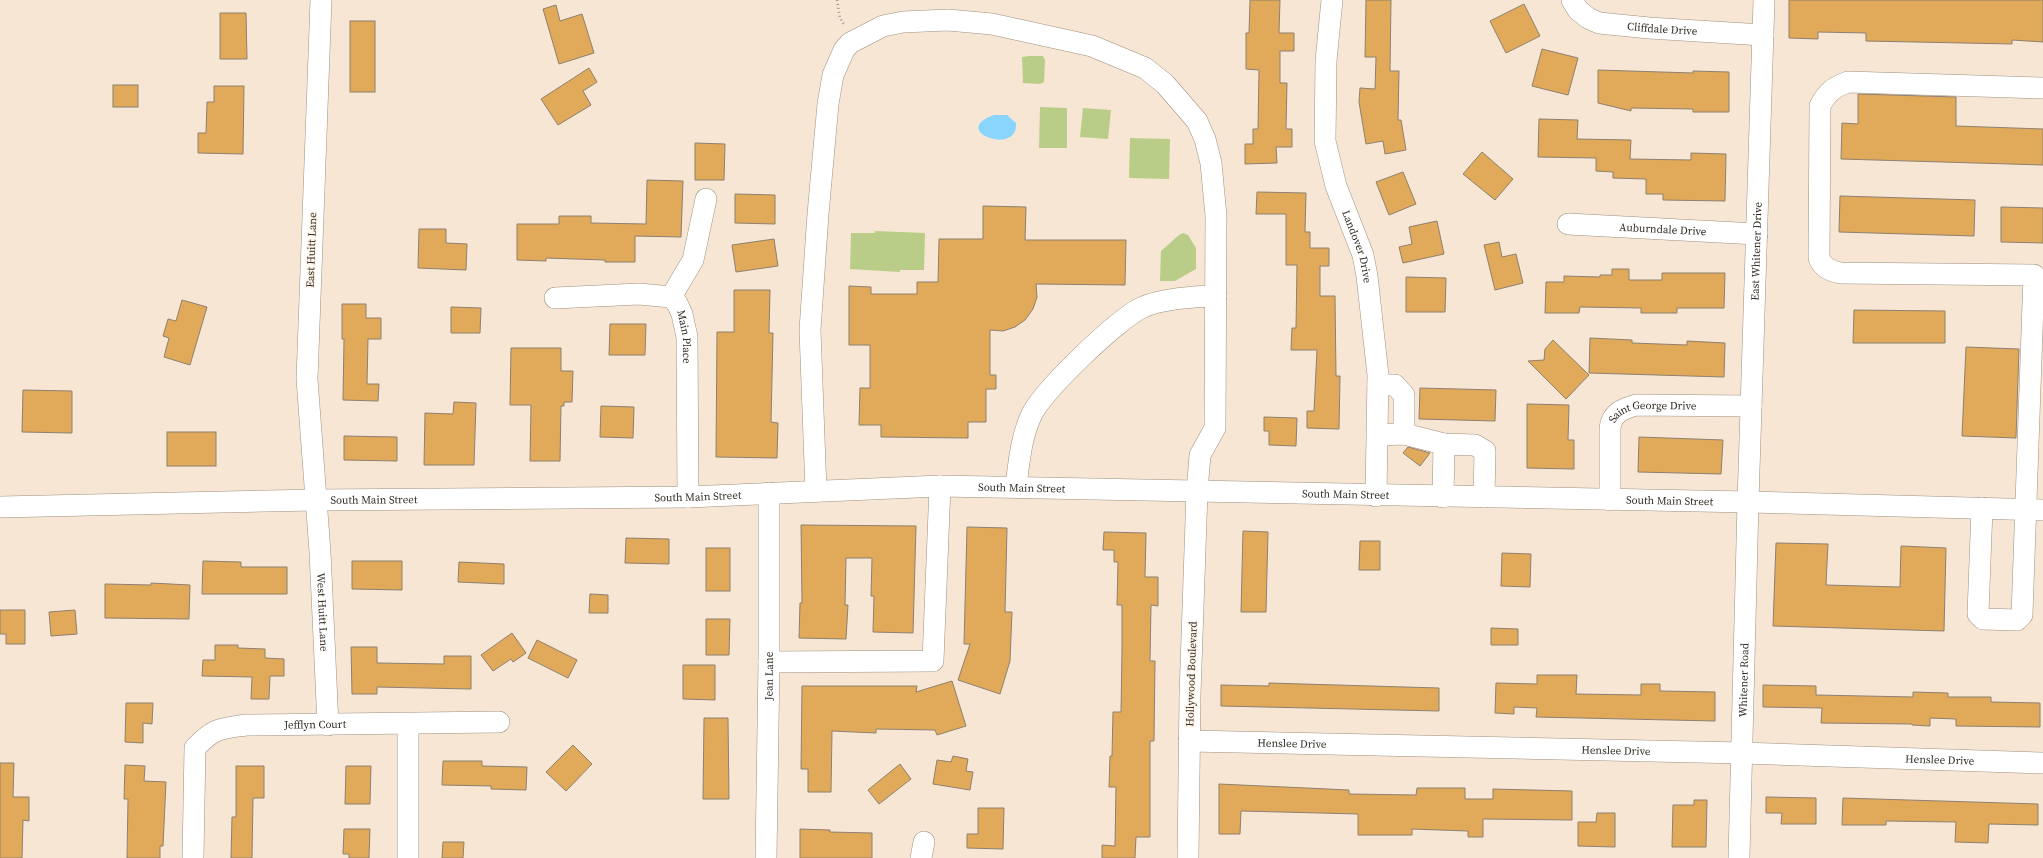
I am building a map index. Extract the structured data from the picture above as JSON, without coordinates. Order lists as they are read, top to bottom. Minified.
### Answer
{"streets":{"street":["Cliffdale Drive","Auburndale Drive","Landover Drive","East Huitt Lane","East Whitener Drive","Main Place","Saint George Drive","South Main Street","West Huitt Lane","Hollywood Boulevard","Jean Lane","Whitener Road","Jefflyn Court","Henslee Drive"]},"crossings":[["Cliffdale Drive","East Whitener Drive"],["Auburndale Drive","East Whitener Drive"],["Landover Drive","South Main Street"],["East Huitt Lane","South Main Street"],["East Huitt Lane","West Huitt Lane"],["East Whitener Drive","Saint George Drive"],["East Whitener Drive","South Main Street"],["East Whitener Drive","Whitener Road"],["Main Place","South Main Street"],["Saint George Drive","South Main Street"],["South Main Street","West Huitt Lane"],["South Main Street","Hollywood Boulevard"],["South Main Street","Jean Lane"],["South Main Street","Whitener Road"],["West Huitt Lane","Jefflyn Court"],["Hollywood Boulevard","Henslee Drive"],["Whitener Road","Henslee Drive"]]}
